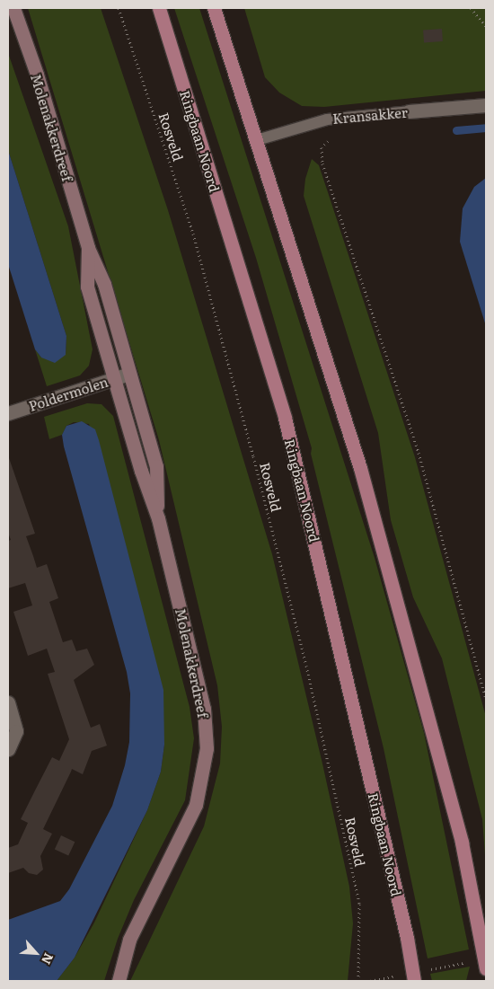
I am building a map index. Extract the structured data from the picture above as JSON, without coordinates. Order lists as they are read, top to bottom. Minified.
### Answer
{"streets":{"main road":["Ringbaan Noord"],"street":["Kransakker","Molenakkerdreef","Poldermolen"],"path":["Rosveld"]},"crossings":[["Molenakkerdreef","Poldermolen"]],"north":"bottom right"}
